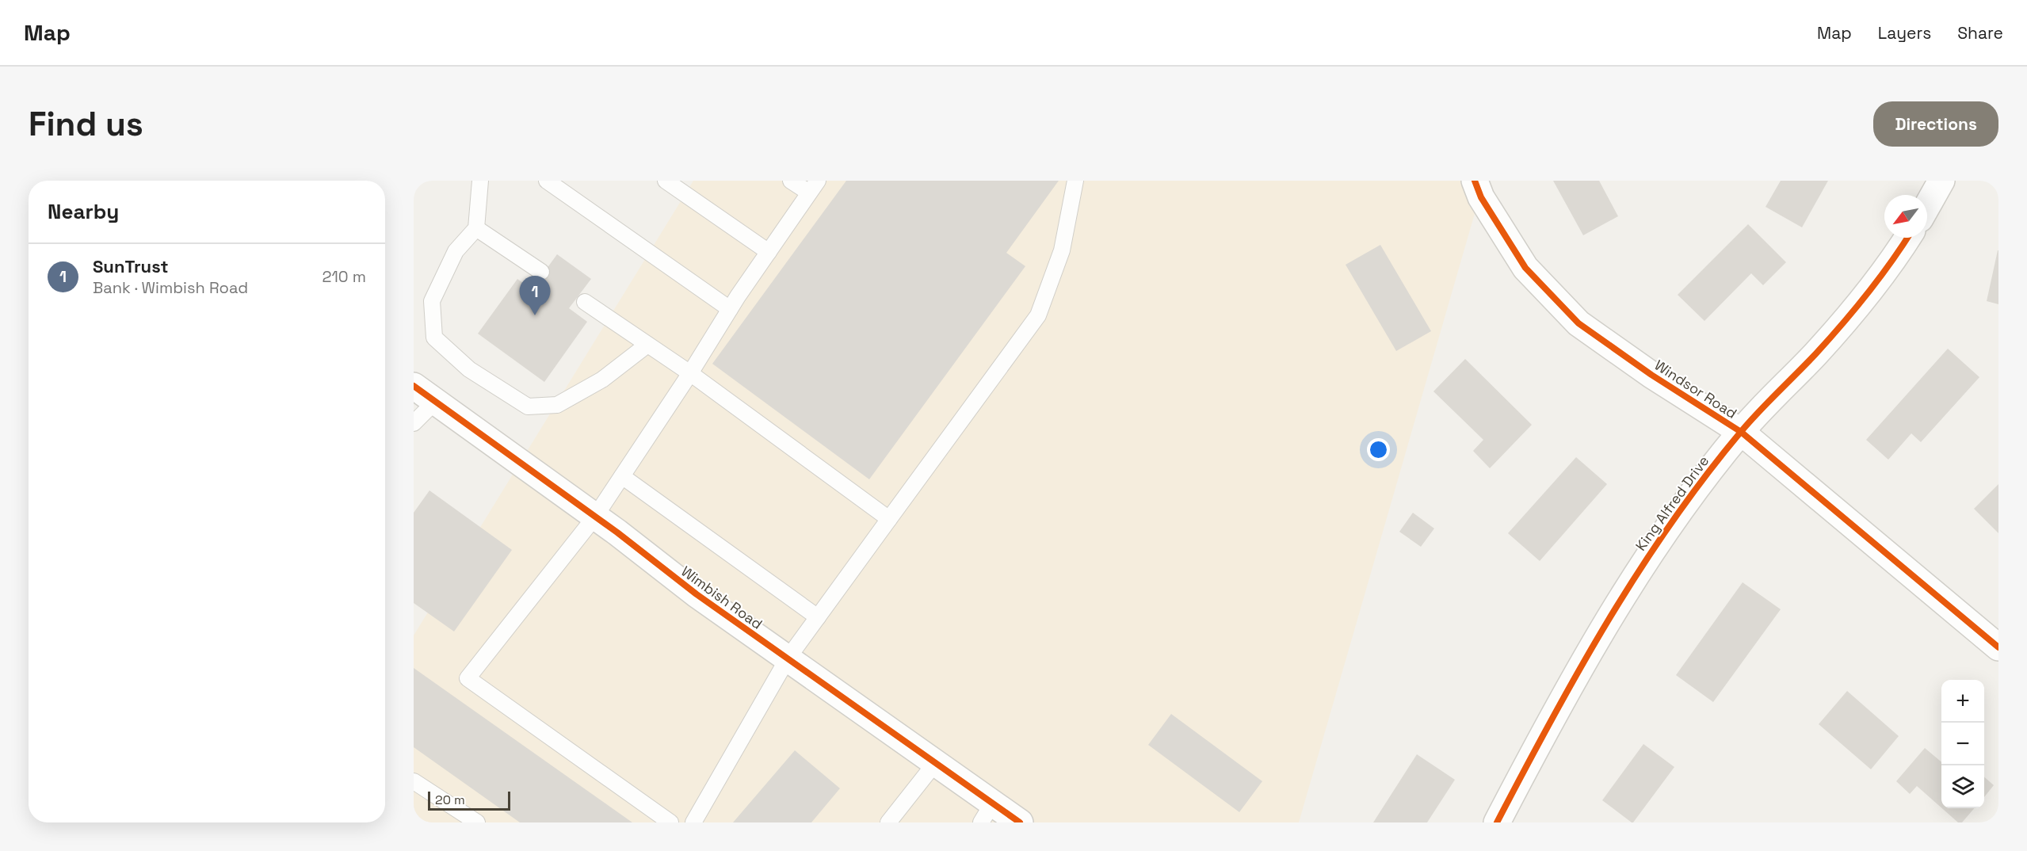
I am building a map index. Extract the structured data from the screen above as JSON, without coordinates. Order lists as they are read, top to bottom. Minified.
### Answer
{"streets":{"street":["Windsor Road","King Alfred Drive","Wimbish Road"]},"crossings":[["Windsor Road","King Alfred Drive"]],"scale_bar":"20 m","north":"bottom left","page":{"header":"Map","nav":["Map","Layers","Share"],"buttons":"Directions","title":"Find us","heading":"Nearby","list":[{"mark":"1","name":"SunTrust","note":"Bank · Wimbish Road","value":"210 m"}],"pins":"1","map_buttons":["+","−"],"scale":"20 m"}}
